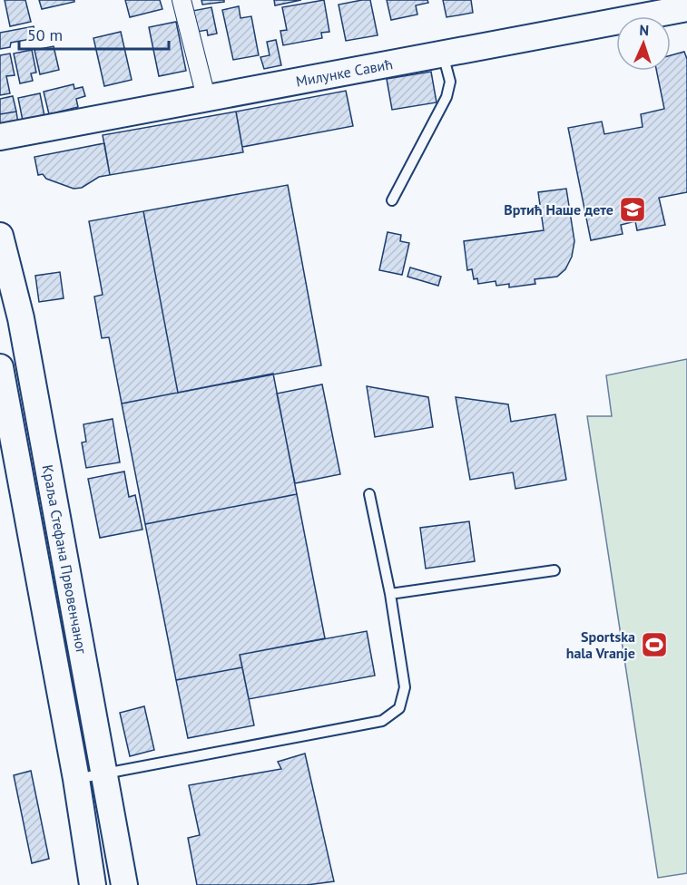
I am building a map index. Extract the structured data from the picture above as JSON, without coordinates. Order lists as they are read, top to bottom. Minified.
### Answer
{"streets":{"street":["Милунке Савић","Краља Стефана Првовенчаног"]},"places":{"school or university":["Вртић Наше дете"],"sports":["Sportska hala Vranje"]},"scale_bar":"50 m","north":"top"}
